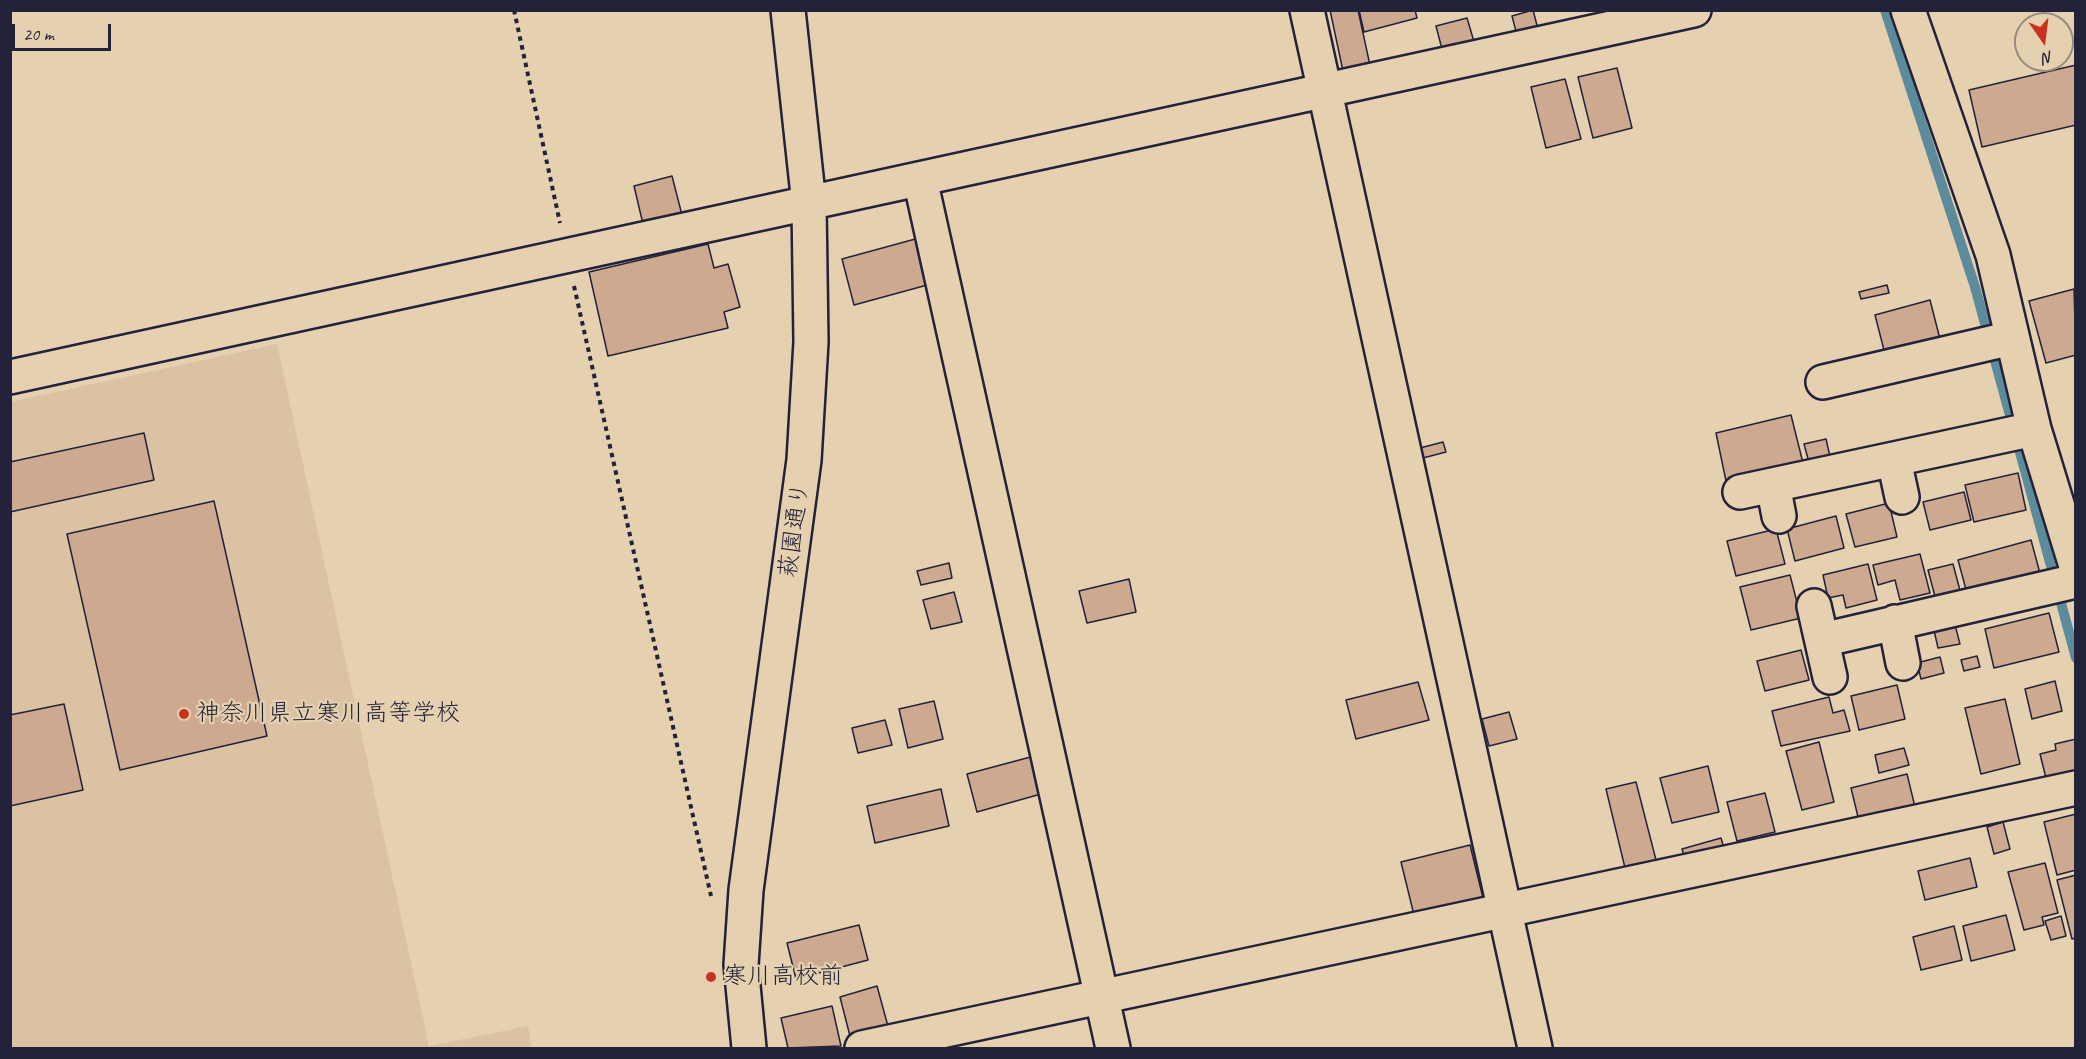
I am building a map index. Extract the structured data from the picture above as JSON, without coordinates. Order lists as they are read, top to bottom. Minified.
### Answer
{"streets":{"street":["萩園通り"]},"places":["神奈川県立寒川高等学校","寒川高校前"],"scale_bar":"20 m","north":"bottom"}
